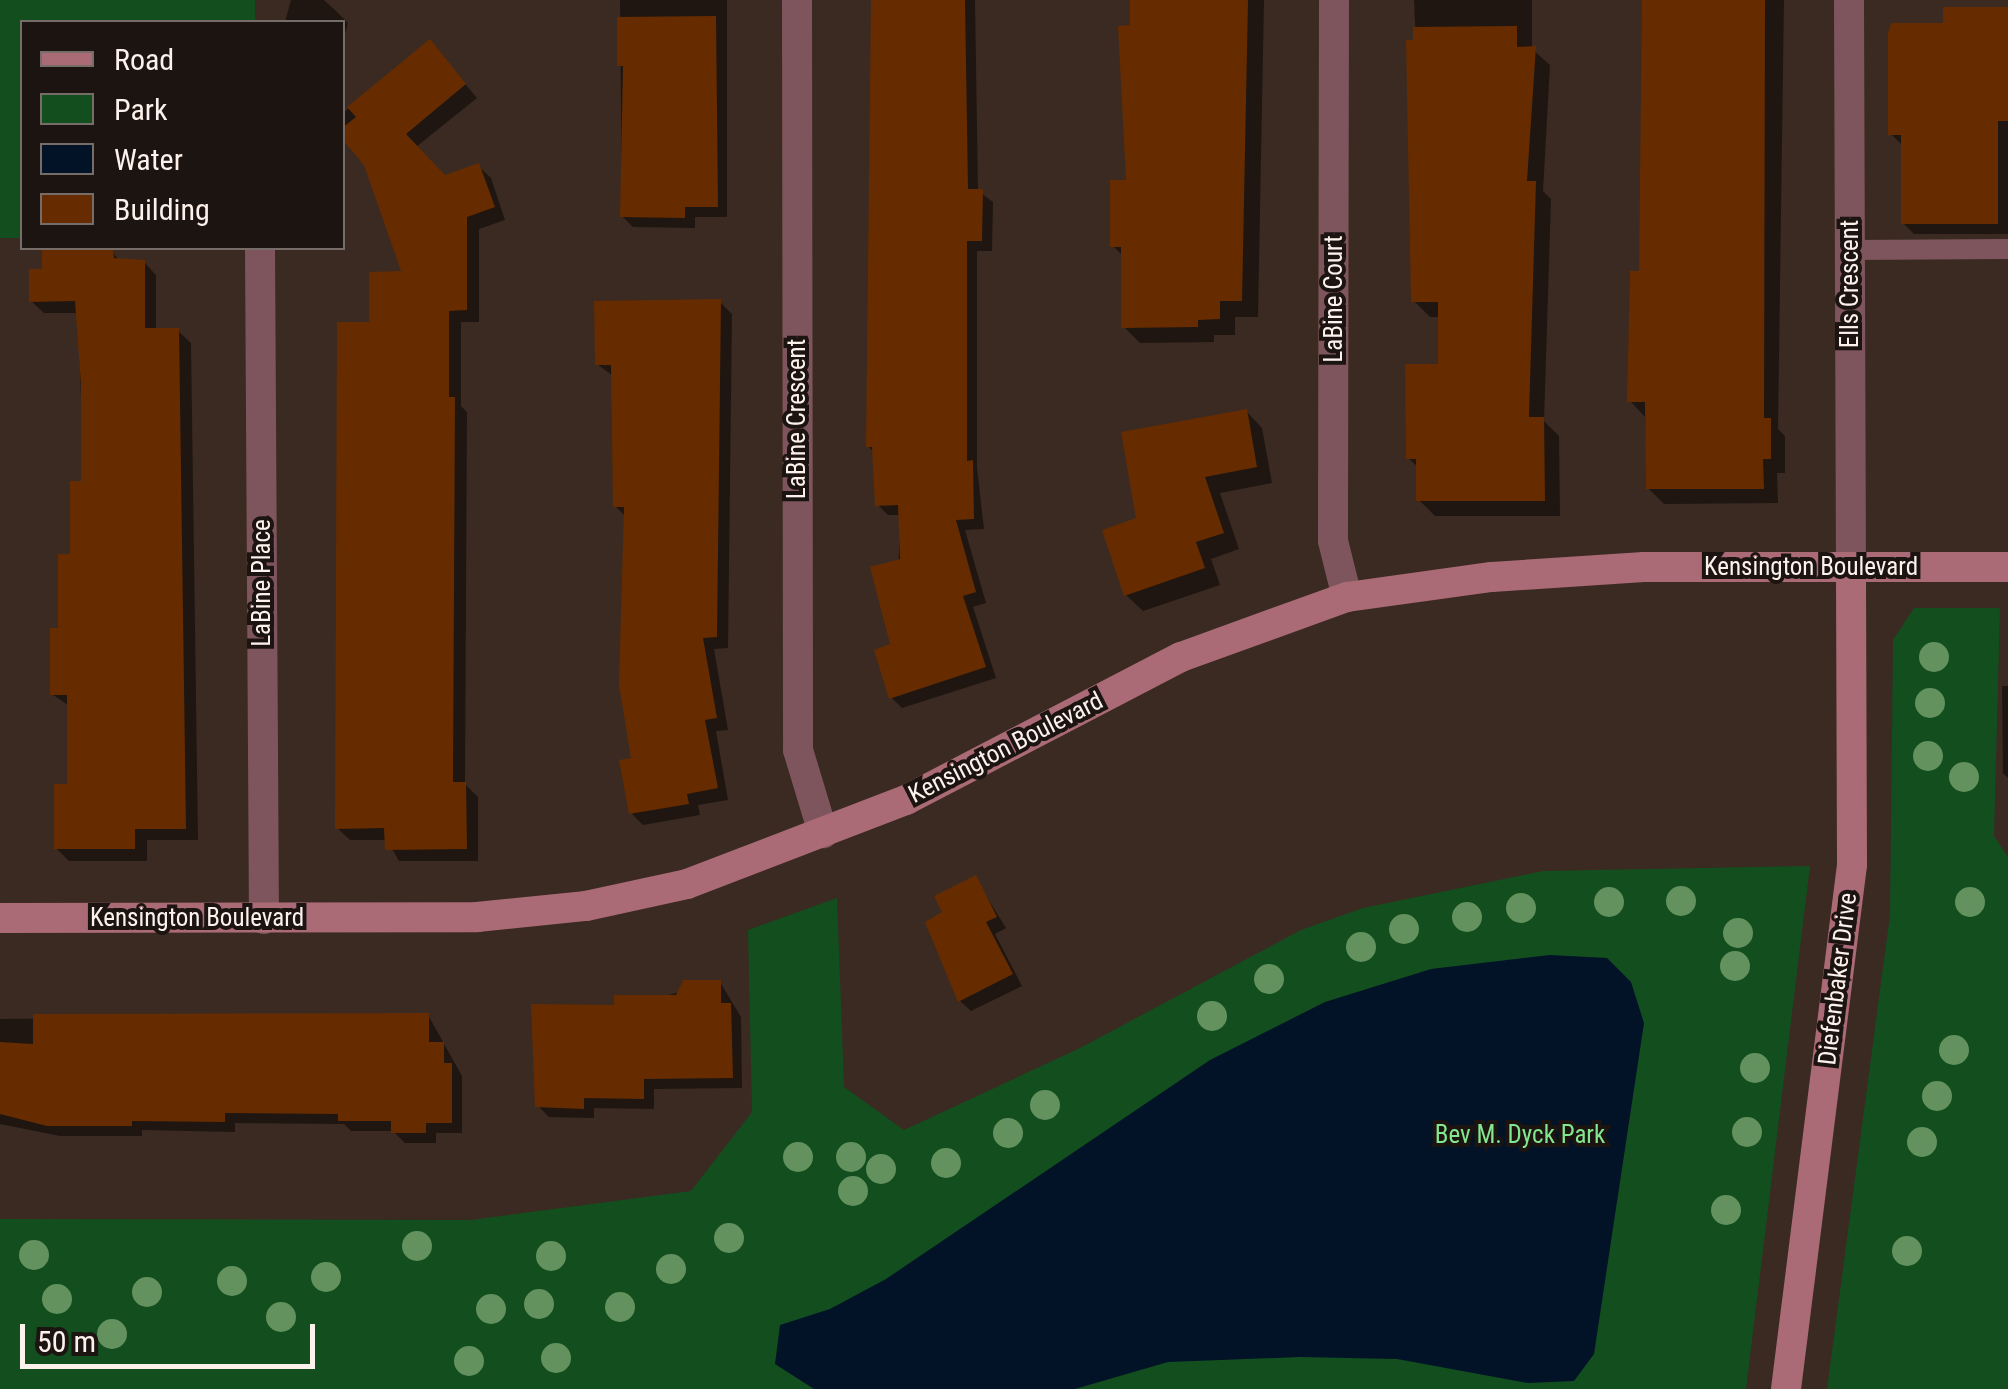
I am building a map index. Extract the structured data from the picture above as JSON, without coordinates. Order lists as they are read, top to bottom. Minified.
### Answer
{"streets":{"main road":["Kensington Boulevard","Diefenbaker Drive"],"street":["Ells Crescent","LaBine Court","LaBine Crescent","LaBine Place"]},"crossings":[["Ells Crescent","Kensington Boulevard"],["Ells Crescent","Diefenbaker Drive"],["LaBine Court","Kensington Boulevard"],["LaBine Crescent","Kensington Boulevard"],["Kensington Boulevard","LaBine Place"],["Kensington Boulevard","Diefenbaker Drive"]],"parks":["Bev M. Dyck Park"],"legend":["Road","Park","Water","Building"],"scale_bar":"50 m"}
